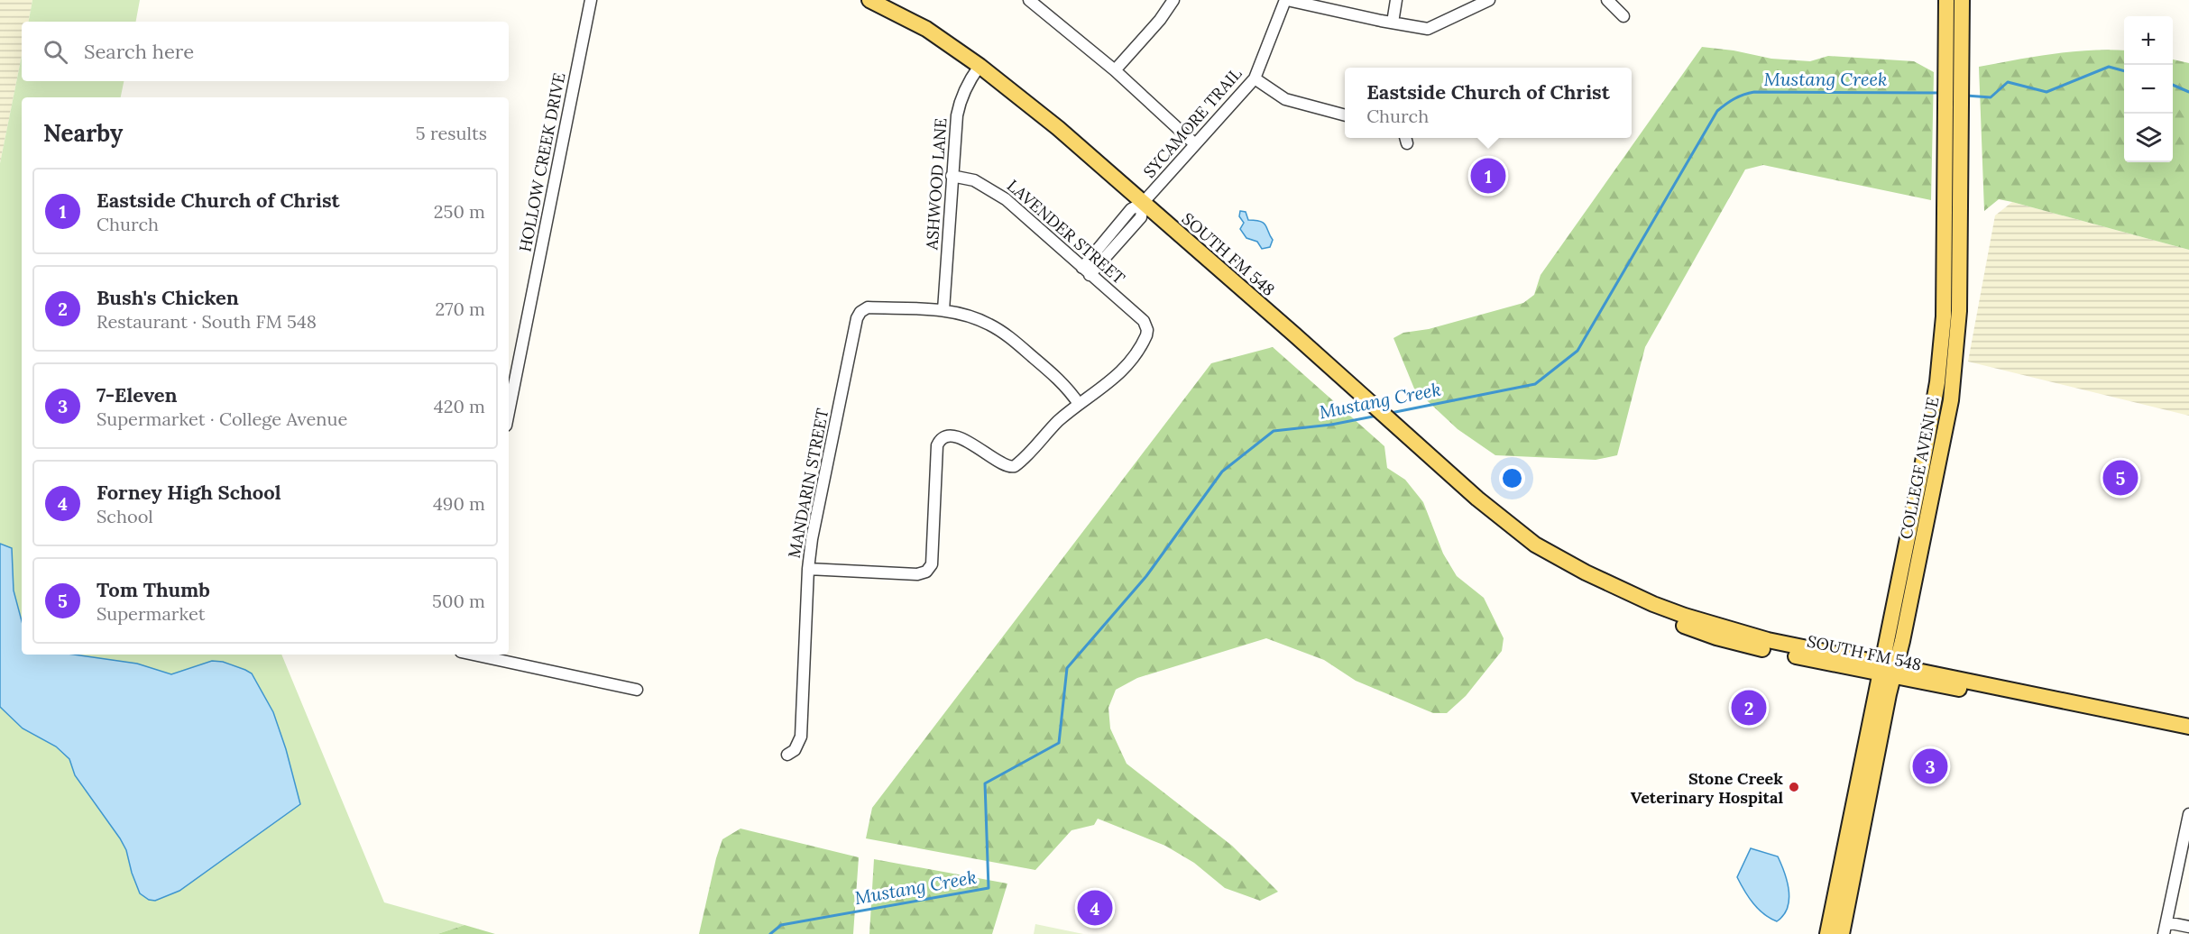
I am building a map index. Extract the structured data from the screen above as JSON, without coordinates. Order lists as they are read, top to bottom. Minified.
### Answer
{"streets":{"main road":["SOUTH FM 548","COLLEGE AVENUE"],"street":["SYCAMORE TRAIL","HOLLOW CREEK DRIVE","ASHWOOD LANE","LAVENDER STREET","MANDARIN STREET"]},"crossings":[["SYCAMORE TRAIL","LAVENDER STREET"],["SYCAMORE TRAIL","SOUTH FM 548"],["ASHWOOD LANE","LAVENDER STREET"],["ASHWOOD LANE","SOUTH FM 548"],["ASHWOOD LANE","MANDARIN STREET"],["SOUTH FM 548","COLLEGE AVENUE"]],"water":["Mustang Creek"],"places":["Stone Creek Veterinary Hospital"],"page":{"map_buttons":["+","−"],"search":"Search here","popup":["Eastside Church of Christ","Church"],"heading":["Nearby","5 results"],"pins":["1","5","2","3","4"],"list":[{"mark":"1","name":"Eastside Church of Christ","note":"Church","value":"250 m"},{"mark":"2","name":"Bush's Chicken","note":"Restaurant · South FM 548","value":"270 m"},{"mark":"3","name":"7-Eleven","note":"Supermarket · College Avenue","value":"420 m"},{"mark":"4","name":"Forney High School","note":"School","value":"490 m"},{"mark":"5","name":"Tom Thumb","note":"Supermarket","value":"500 m"}]}}
